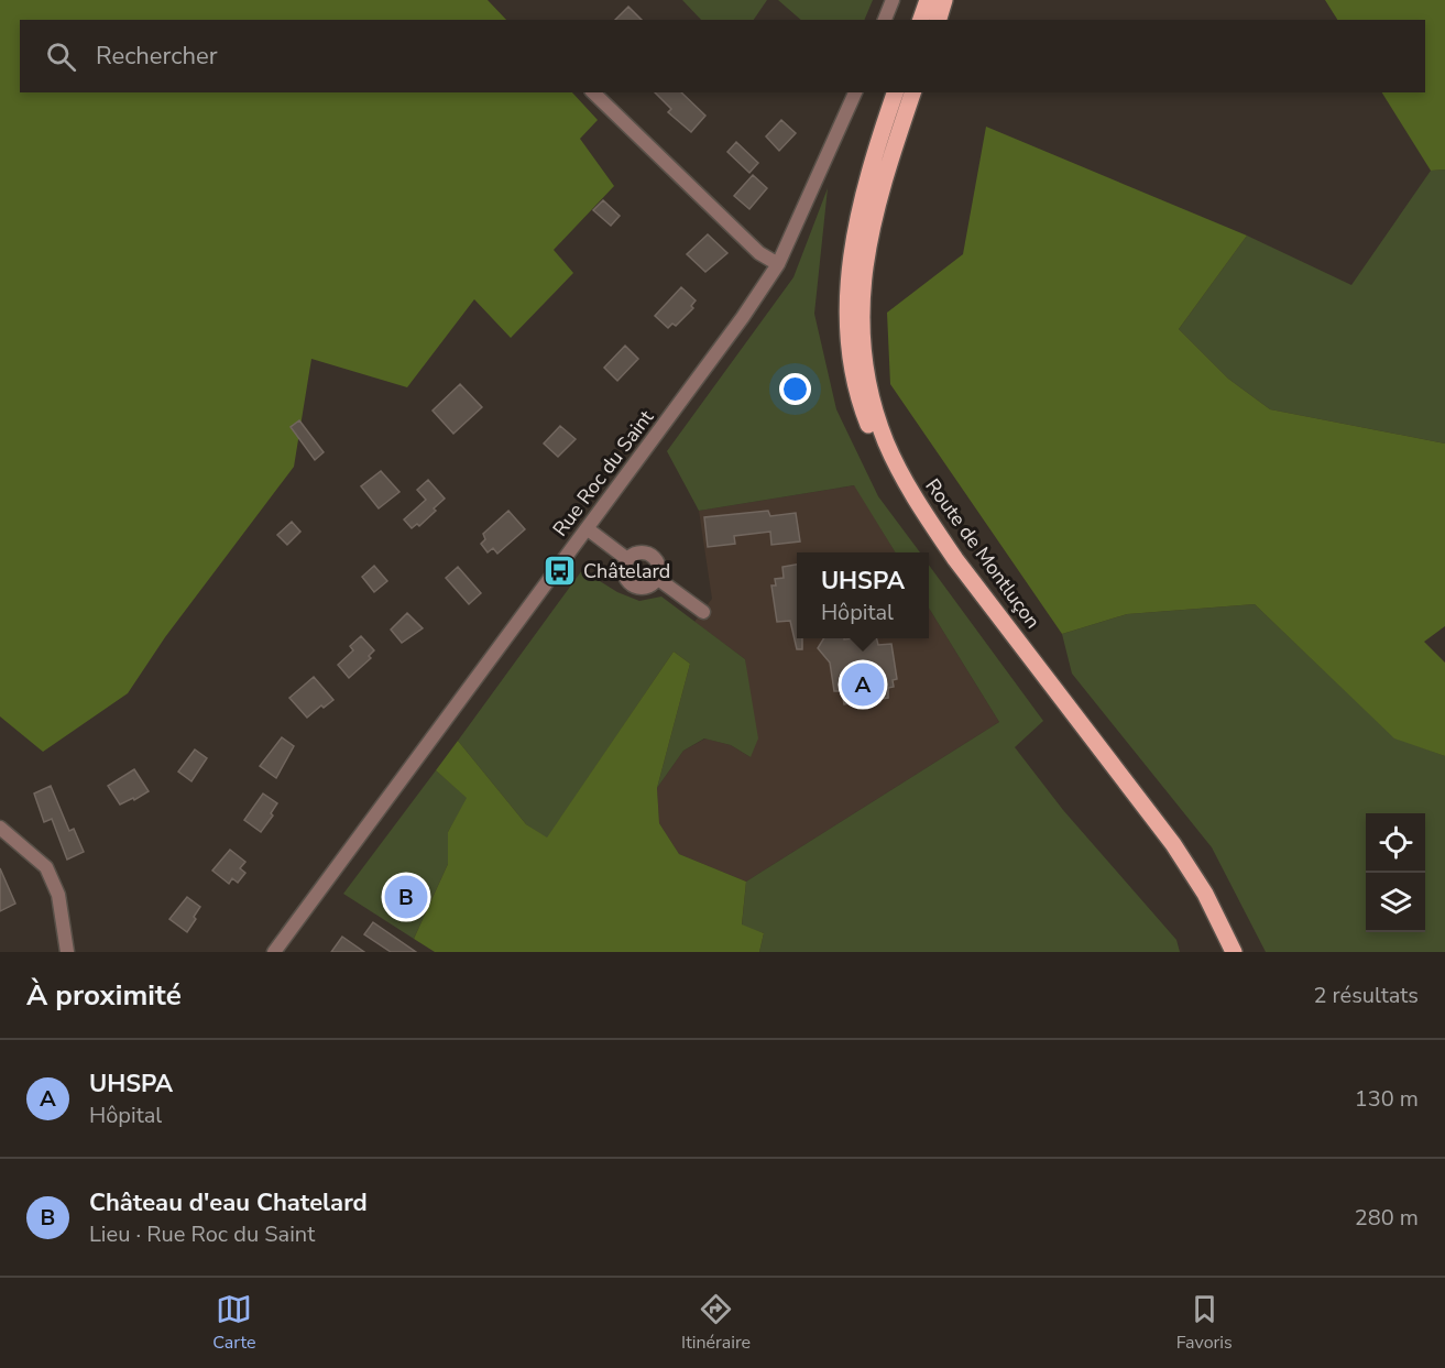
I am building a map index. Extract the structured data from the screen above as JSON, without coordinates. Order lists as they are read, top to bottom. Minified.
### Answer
{"streets":{"main road":["Route de Montluçon"],"street":["Rue Roc du Saint"]},"places":{"bus stop":["Châtelard"]},"page":{"search":"Rechercher","popup":["UHSPA","Hôpital"],"pins":["A","B"],"heading":["À proximité","2 résultats"],"list":[{"mark":"A","name":"UHSPA","note":"Hôpital","value":"130 m"},{"mark":"B","name":"Château d'eau Chatelard","note":"Lieu · Rue Roc du Saint","value":"280 m"}],"nav":["Carte","Itinéraire","Favoris"]}}
